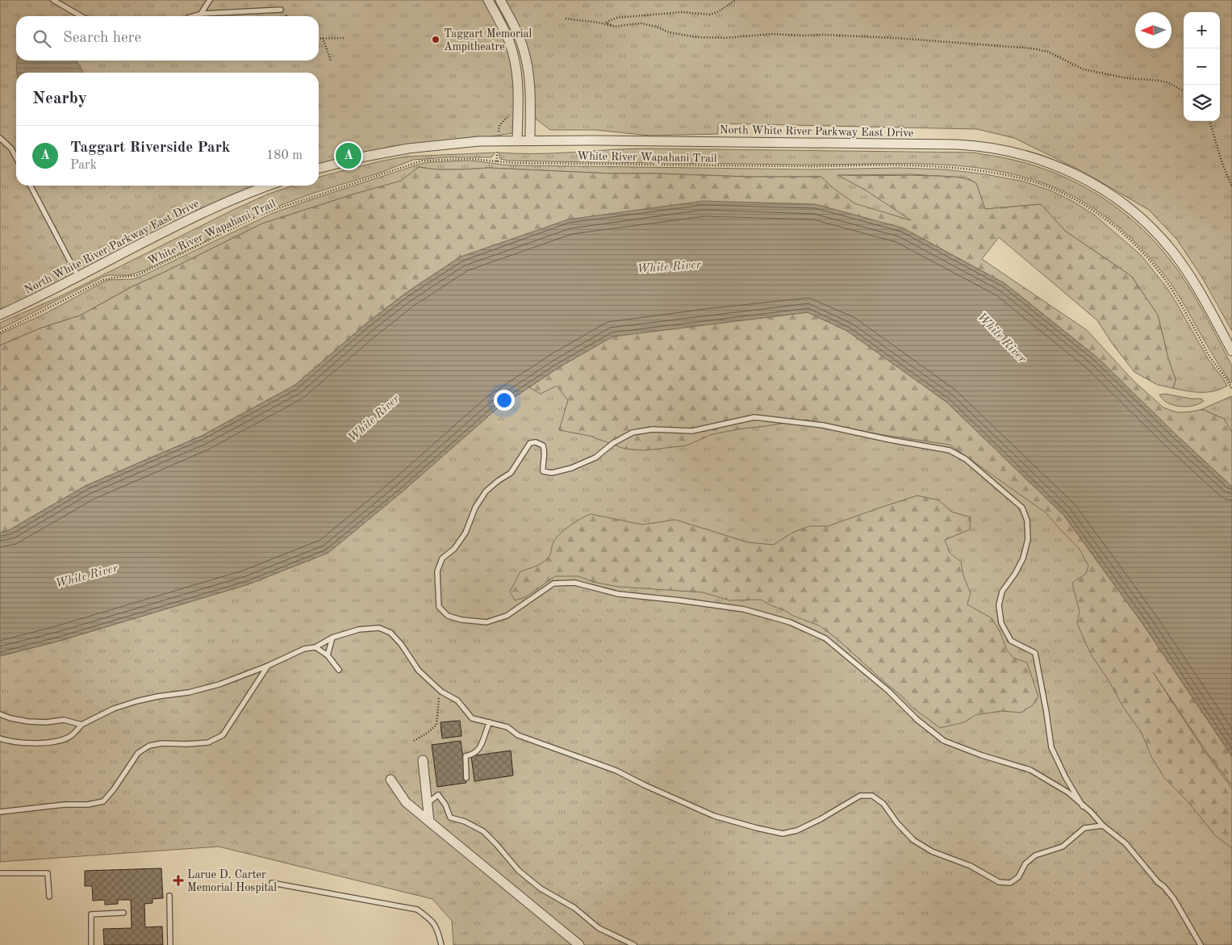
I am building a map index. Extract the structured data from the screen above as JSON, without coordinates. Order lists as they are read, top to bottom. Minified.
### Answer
{"streets":{"street":["North White River Parkway East Drive"],"path":["White River Wapahani Trail"]},"water":["White River"],"places":{"other":["Taggart Memorial Ampitheatre"],"health":["Larue D. Carter Memorial Hospital"]},"north":"left","page":{"map_buttons":["+","−"],"search":"Search here","heading":"Nearby","list":[{"mark":"A","name":"Taggart Riverside Park","note":"Park","value":"180 m"}],"pins":"A"}}
